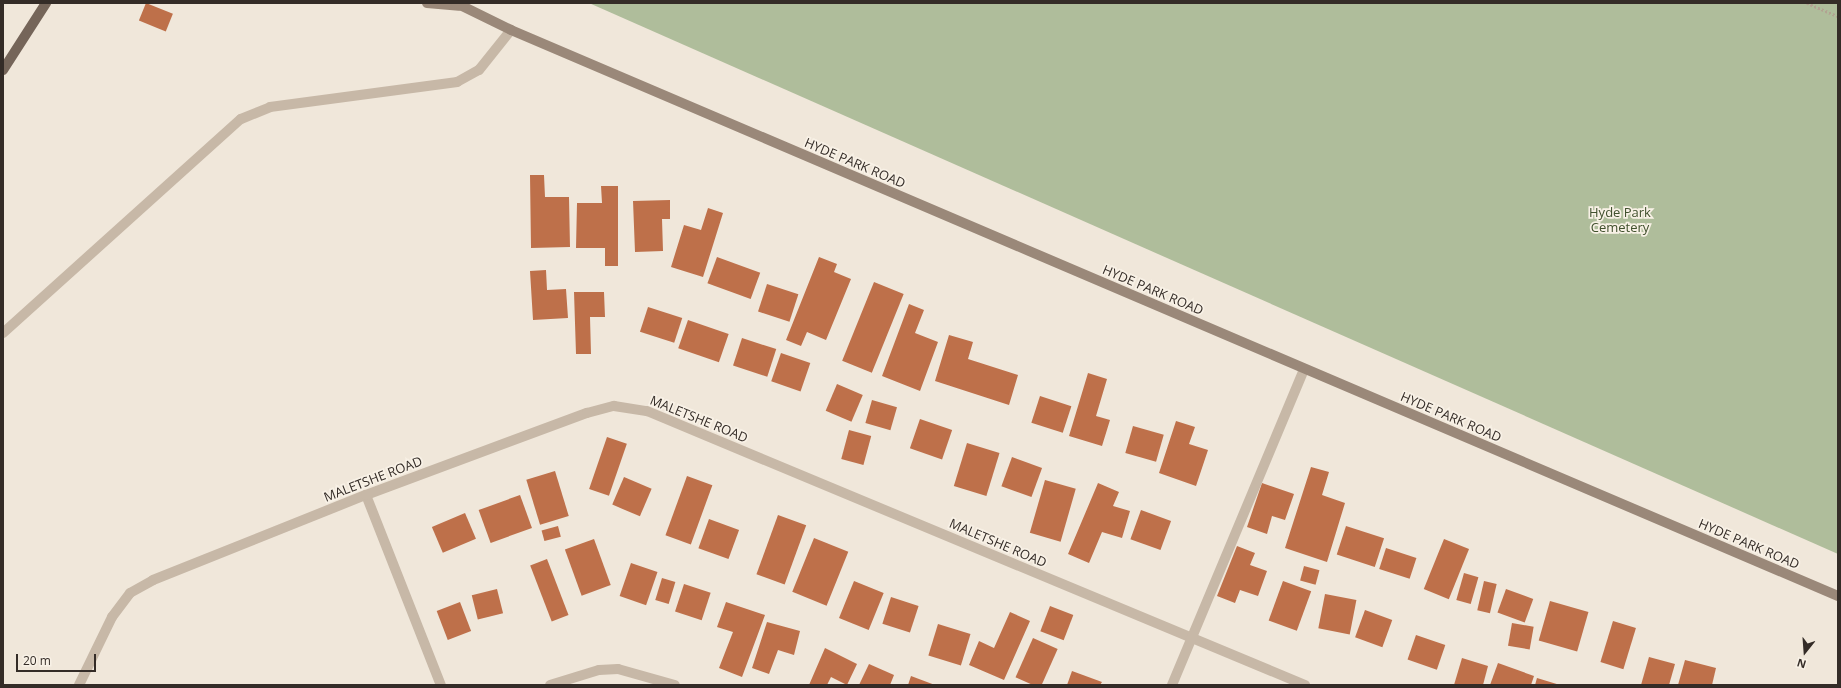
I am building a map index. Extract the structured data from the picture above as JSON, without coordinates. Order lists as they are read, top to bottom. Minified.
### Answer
{"streets":{"street":["HYDE PARK ROAD","MALETSHE ROAD"]},"parks":["Hyde Park Cemetery"],"scale_bar":"20 m","north":"bottom"}
